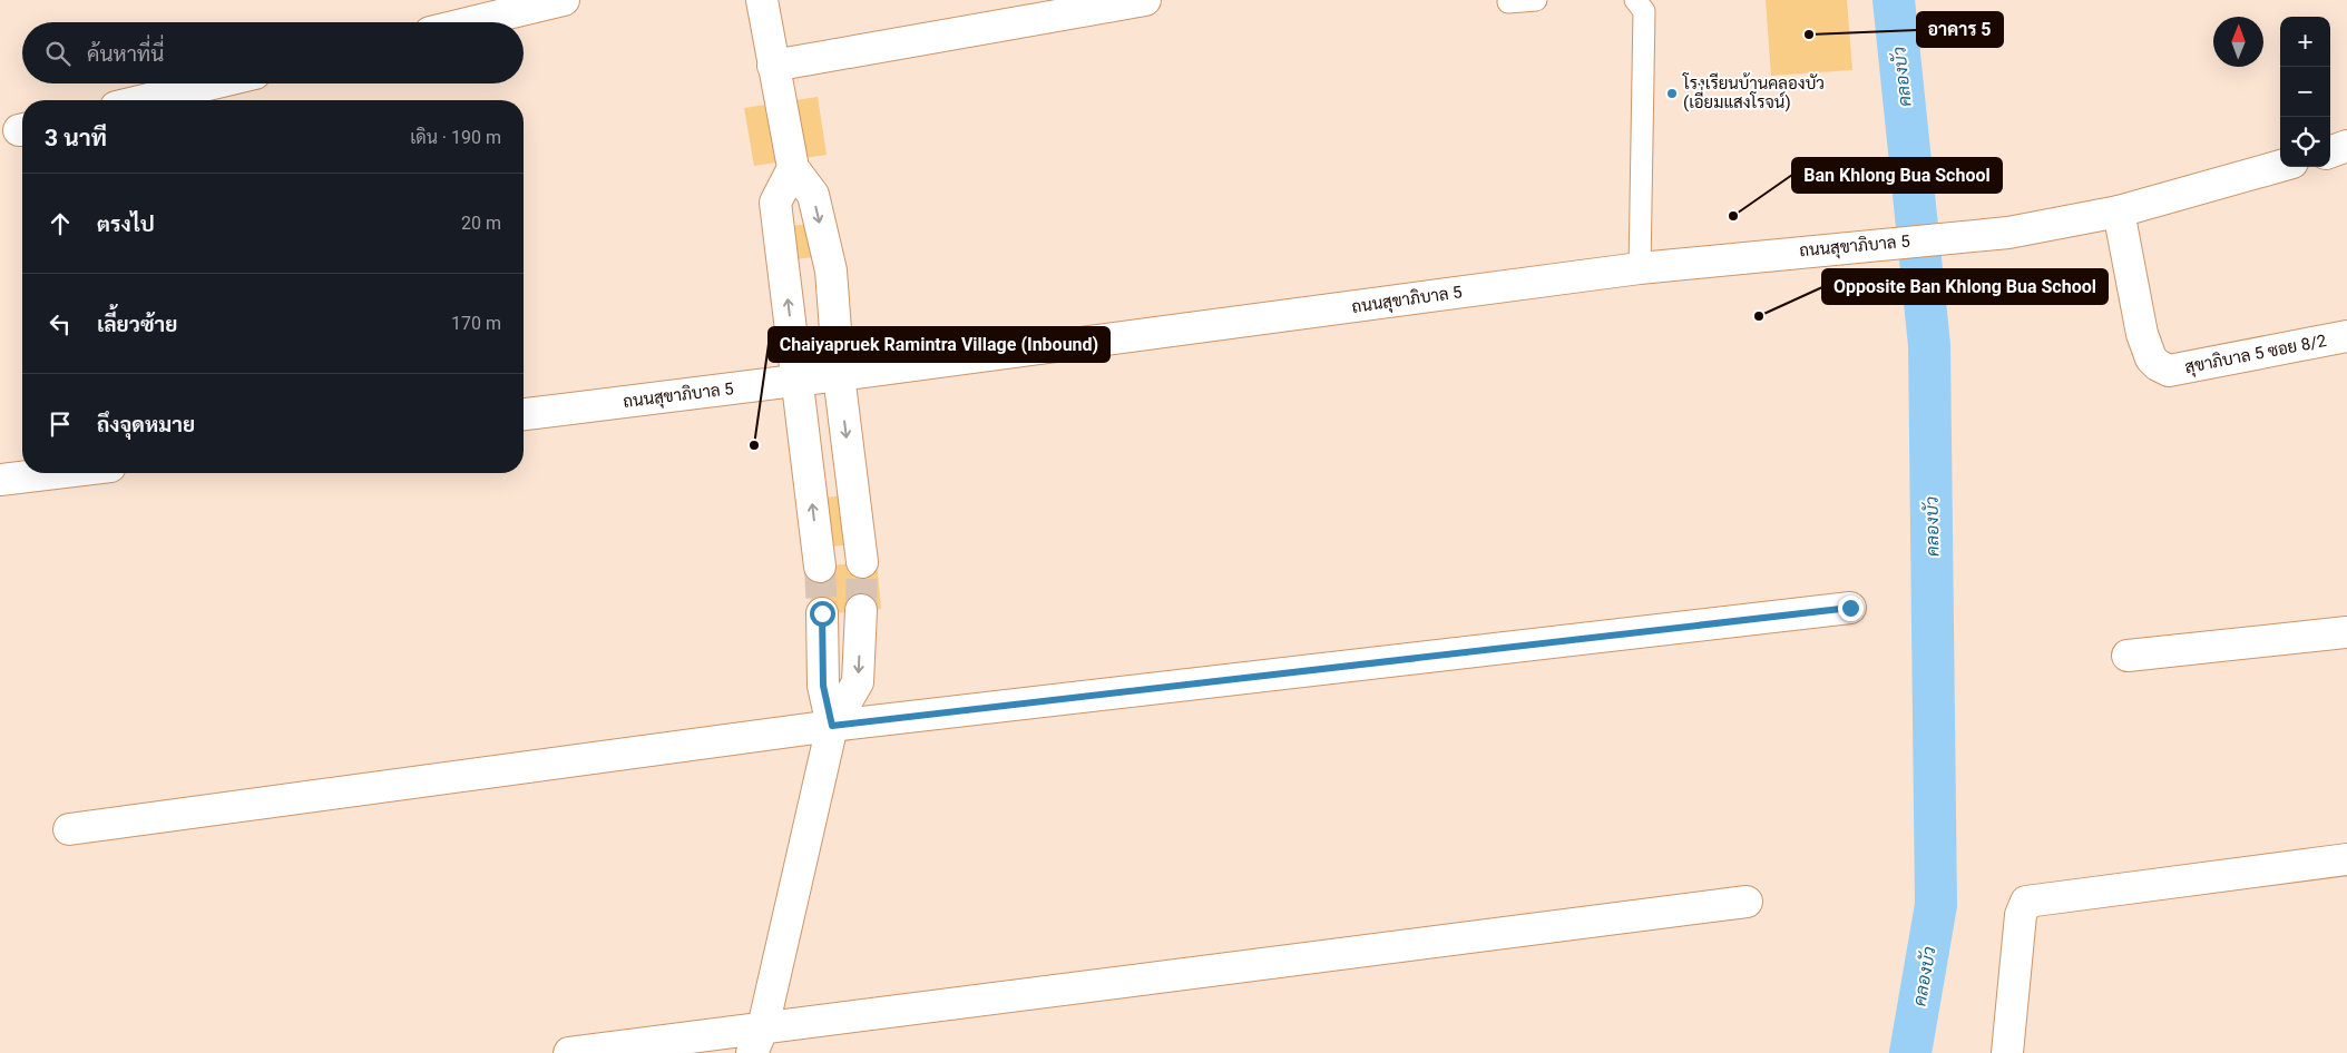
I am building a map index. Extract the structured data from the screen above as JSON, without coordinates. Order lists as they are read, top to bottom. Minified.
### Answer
{"streets":{"street":["ถนนสุขาภิบาล 5","สุขาภิบาล 5 ซอย 8/2"]},"crossings":[["ถนนสุขาภิบาล 5","สุขาภิบาล 5 ซอย 8/2"]],"water":["คลองบัว"],"places":["อาคาร 5","โรงเรียนบ้านคลองบัว (เอี่ยมแสงโรจน์)","Ban Khlong Bua School","Opposite Ban Khlong Bua School","Chaiyapruek Ramintra Village (Inbound)"],"north":"top","page":{"map_buttons":["+","−"],"search":"ค้นหาที่นี่","heading":["3 นาที","เดิน · 190 m"],"list":[["ตรงไป","20 m"],["เลี้ยวซ้าย","170 m"],"ถึงจุดหมาย"]}}
